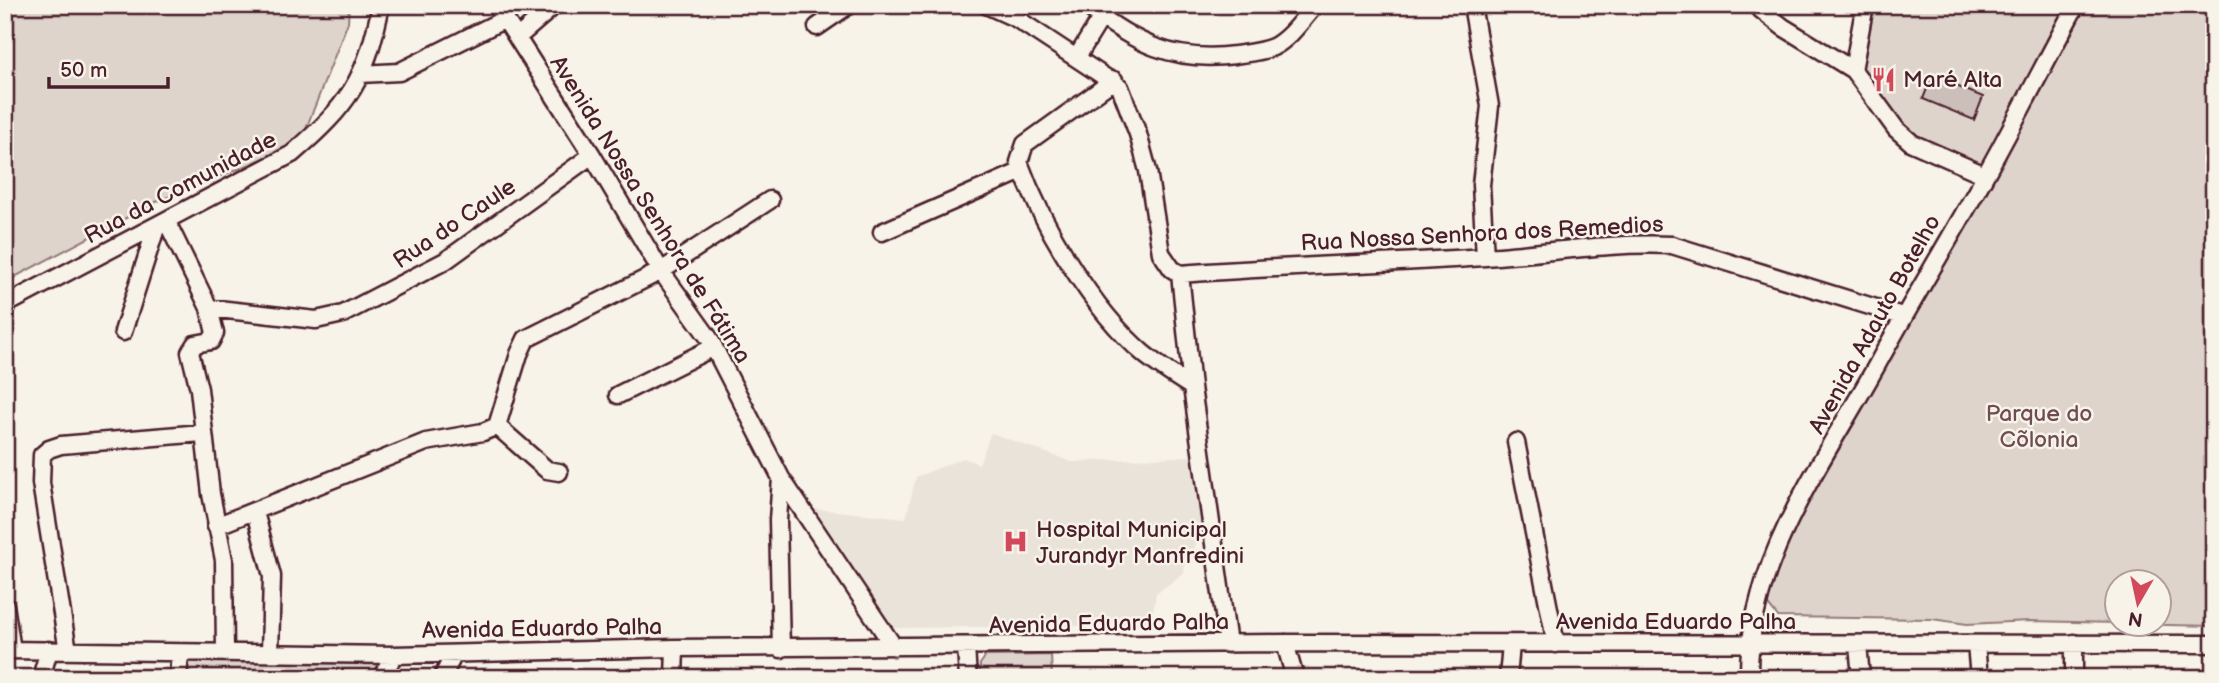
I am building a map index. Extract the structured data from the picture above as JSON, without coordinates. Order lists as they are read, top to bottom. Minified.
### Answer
{"streets":{"street":["Rua da Comunidade","Avenida Nossa Senhora de Fátima","Rua do Caule","Rua Nossa Senhora dos Remedios","Avenida Adauto Botelho","Avenida Eduardo Palha"]},"crossings":[["Avenida Nossa Senhora de Fátima","Rua do Caule"],["Avenida Nossa Senhora de Fátima","Avenida Eduardo Palha"],["Rua Nossa Senhora dos Remedios","Avenida Adauto Botelho"],["Avenida Adauto Botelho","Avenida Eduardo Palha"]],"parks":["Parque do Cõlonia"],"places":{"restaurant":["Maré Alta"],"hospital":["Hospital Municipal Jurandyr Manfredini"]},"scale_bar":"50 m","north":"bottom"}
